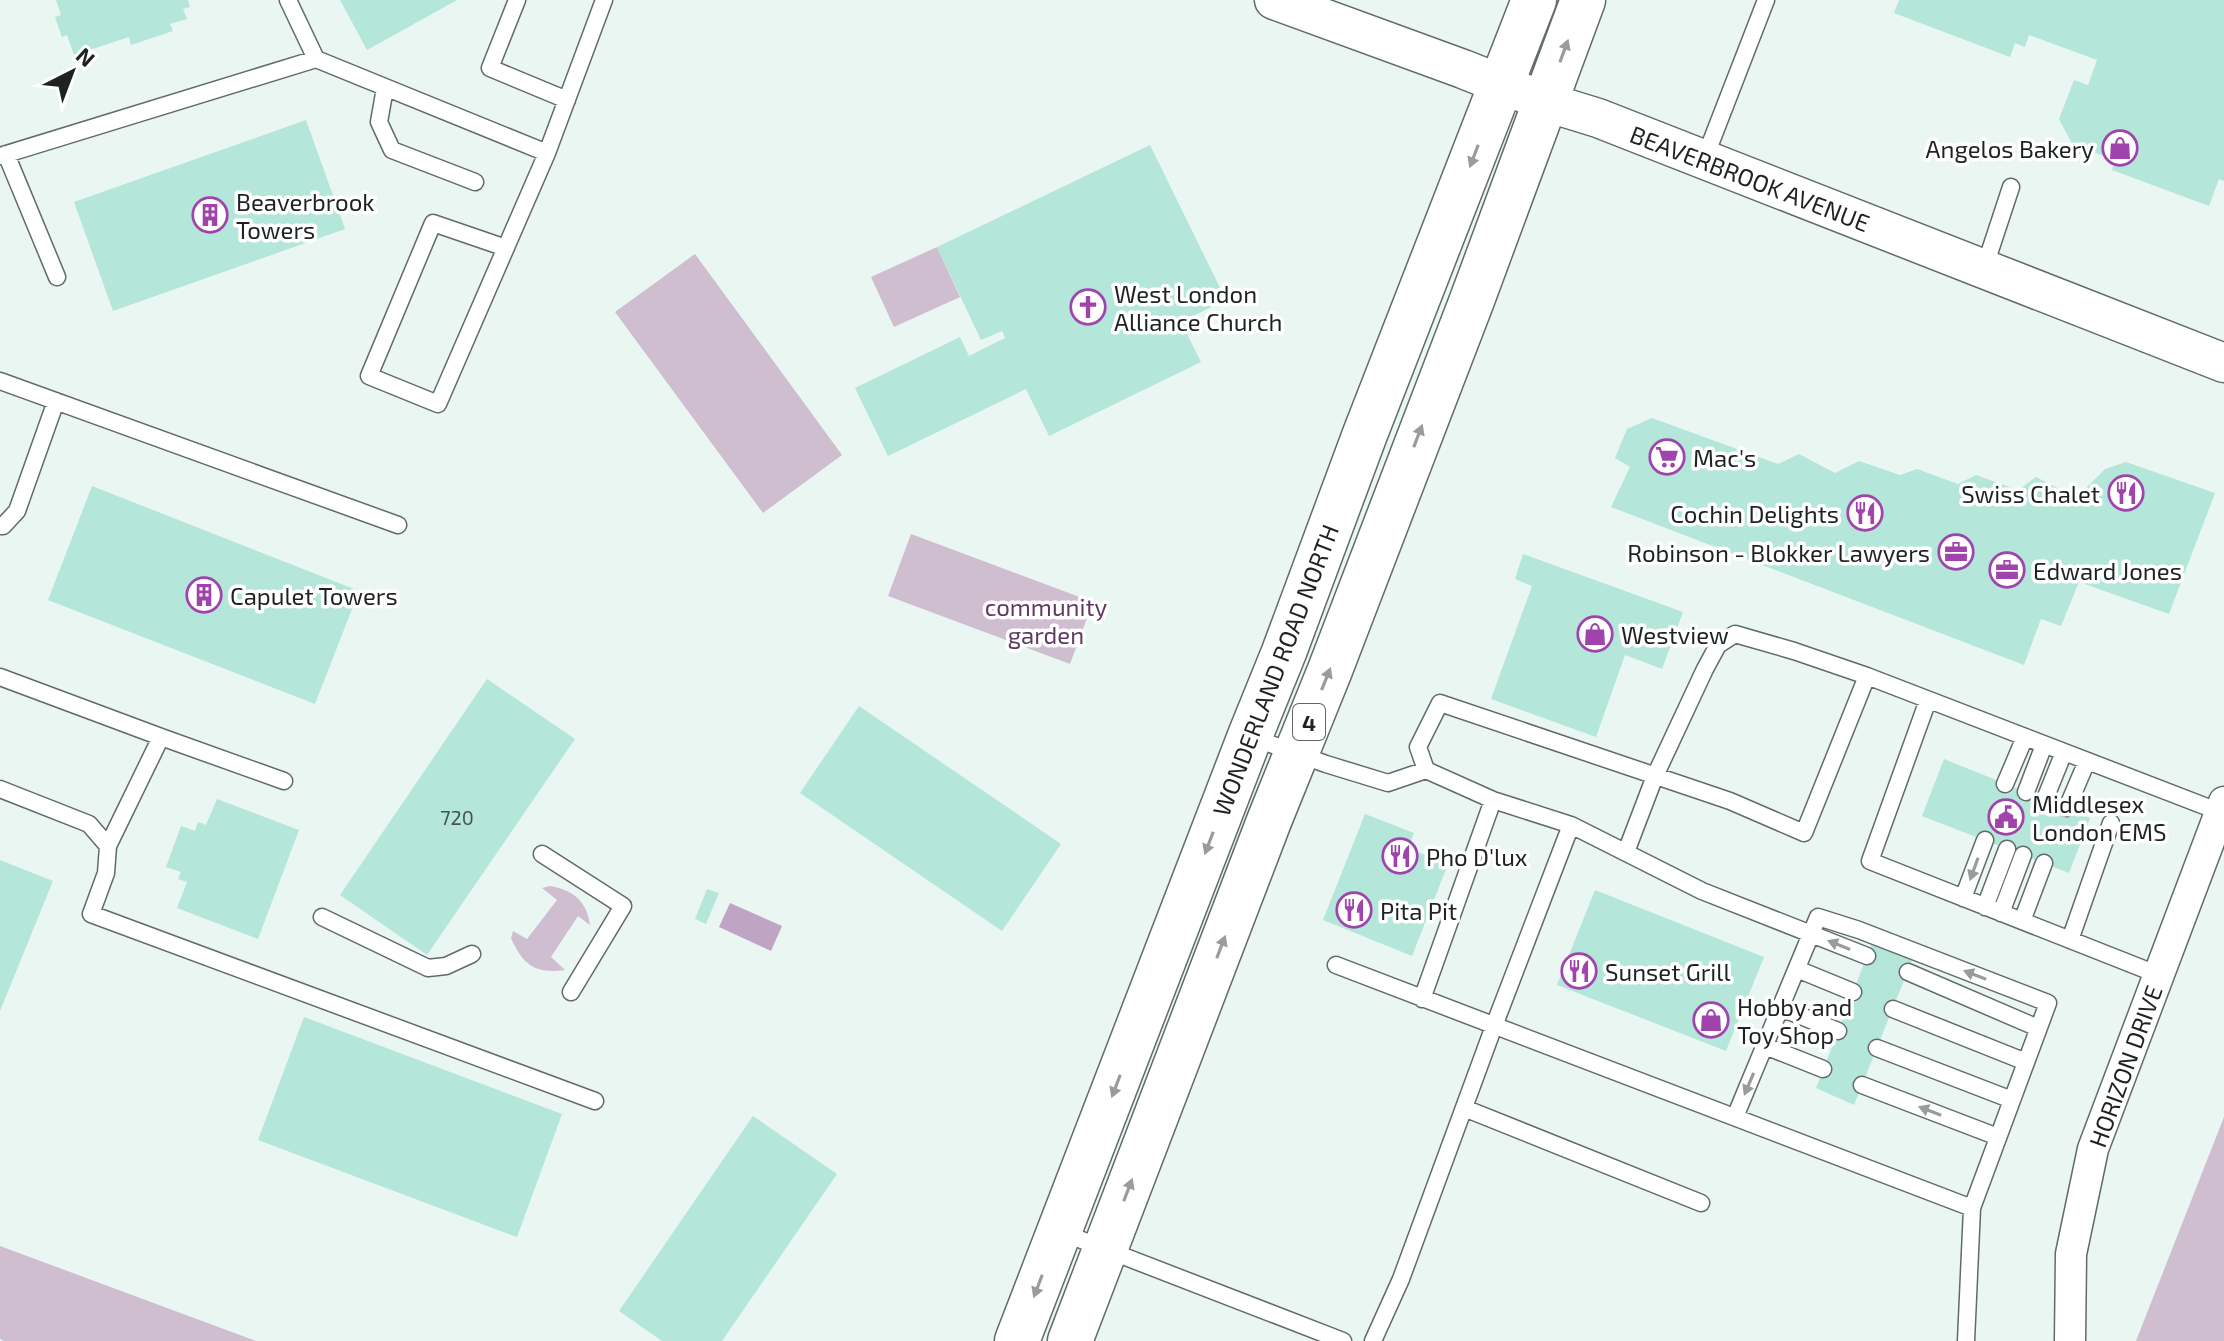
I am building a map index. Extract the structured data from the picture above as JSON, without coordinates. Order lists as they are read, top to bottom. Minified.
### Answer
{"streets":{"main road":["WONDERLAND ROAD NORTH","4"],"street":["BEAVERBROOK AVENUE","HORIZON DRIVE"]},"crossings":[["BEAVERBROOK AVENUE","WONDERLAND ROAD NORTH"]],"parks":["community garden"],"places":{"shop":["Angelos Bakery","Westview","Hobby and Toy Shop"],"building":["Beaverbrook Towers","Capulet Towers"],"church":["West London Alliance Church"],"supermarket":["Mac's"],"restaurant":["Swiss Chalet","Cochin Delights","Pho D'lux","Pita Pit","Sunset Grill"],"office":["Robinson - Blokker Lawyers","Edward Jones"],"public building":["Middlesex London EMS"]},"house_numbers":["720"],"north":"top right"}
